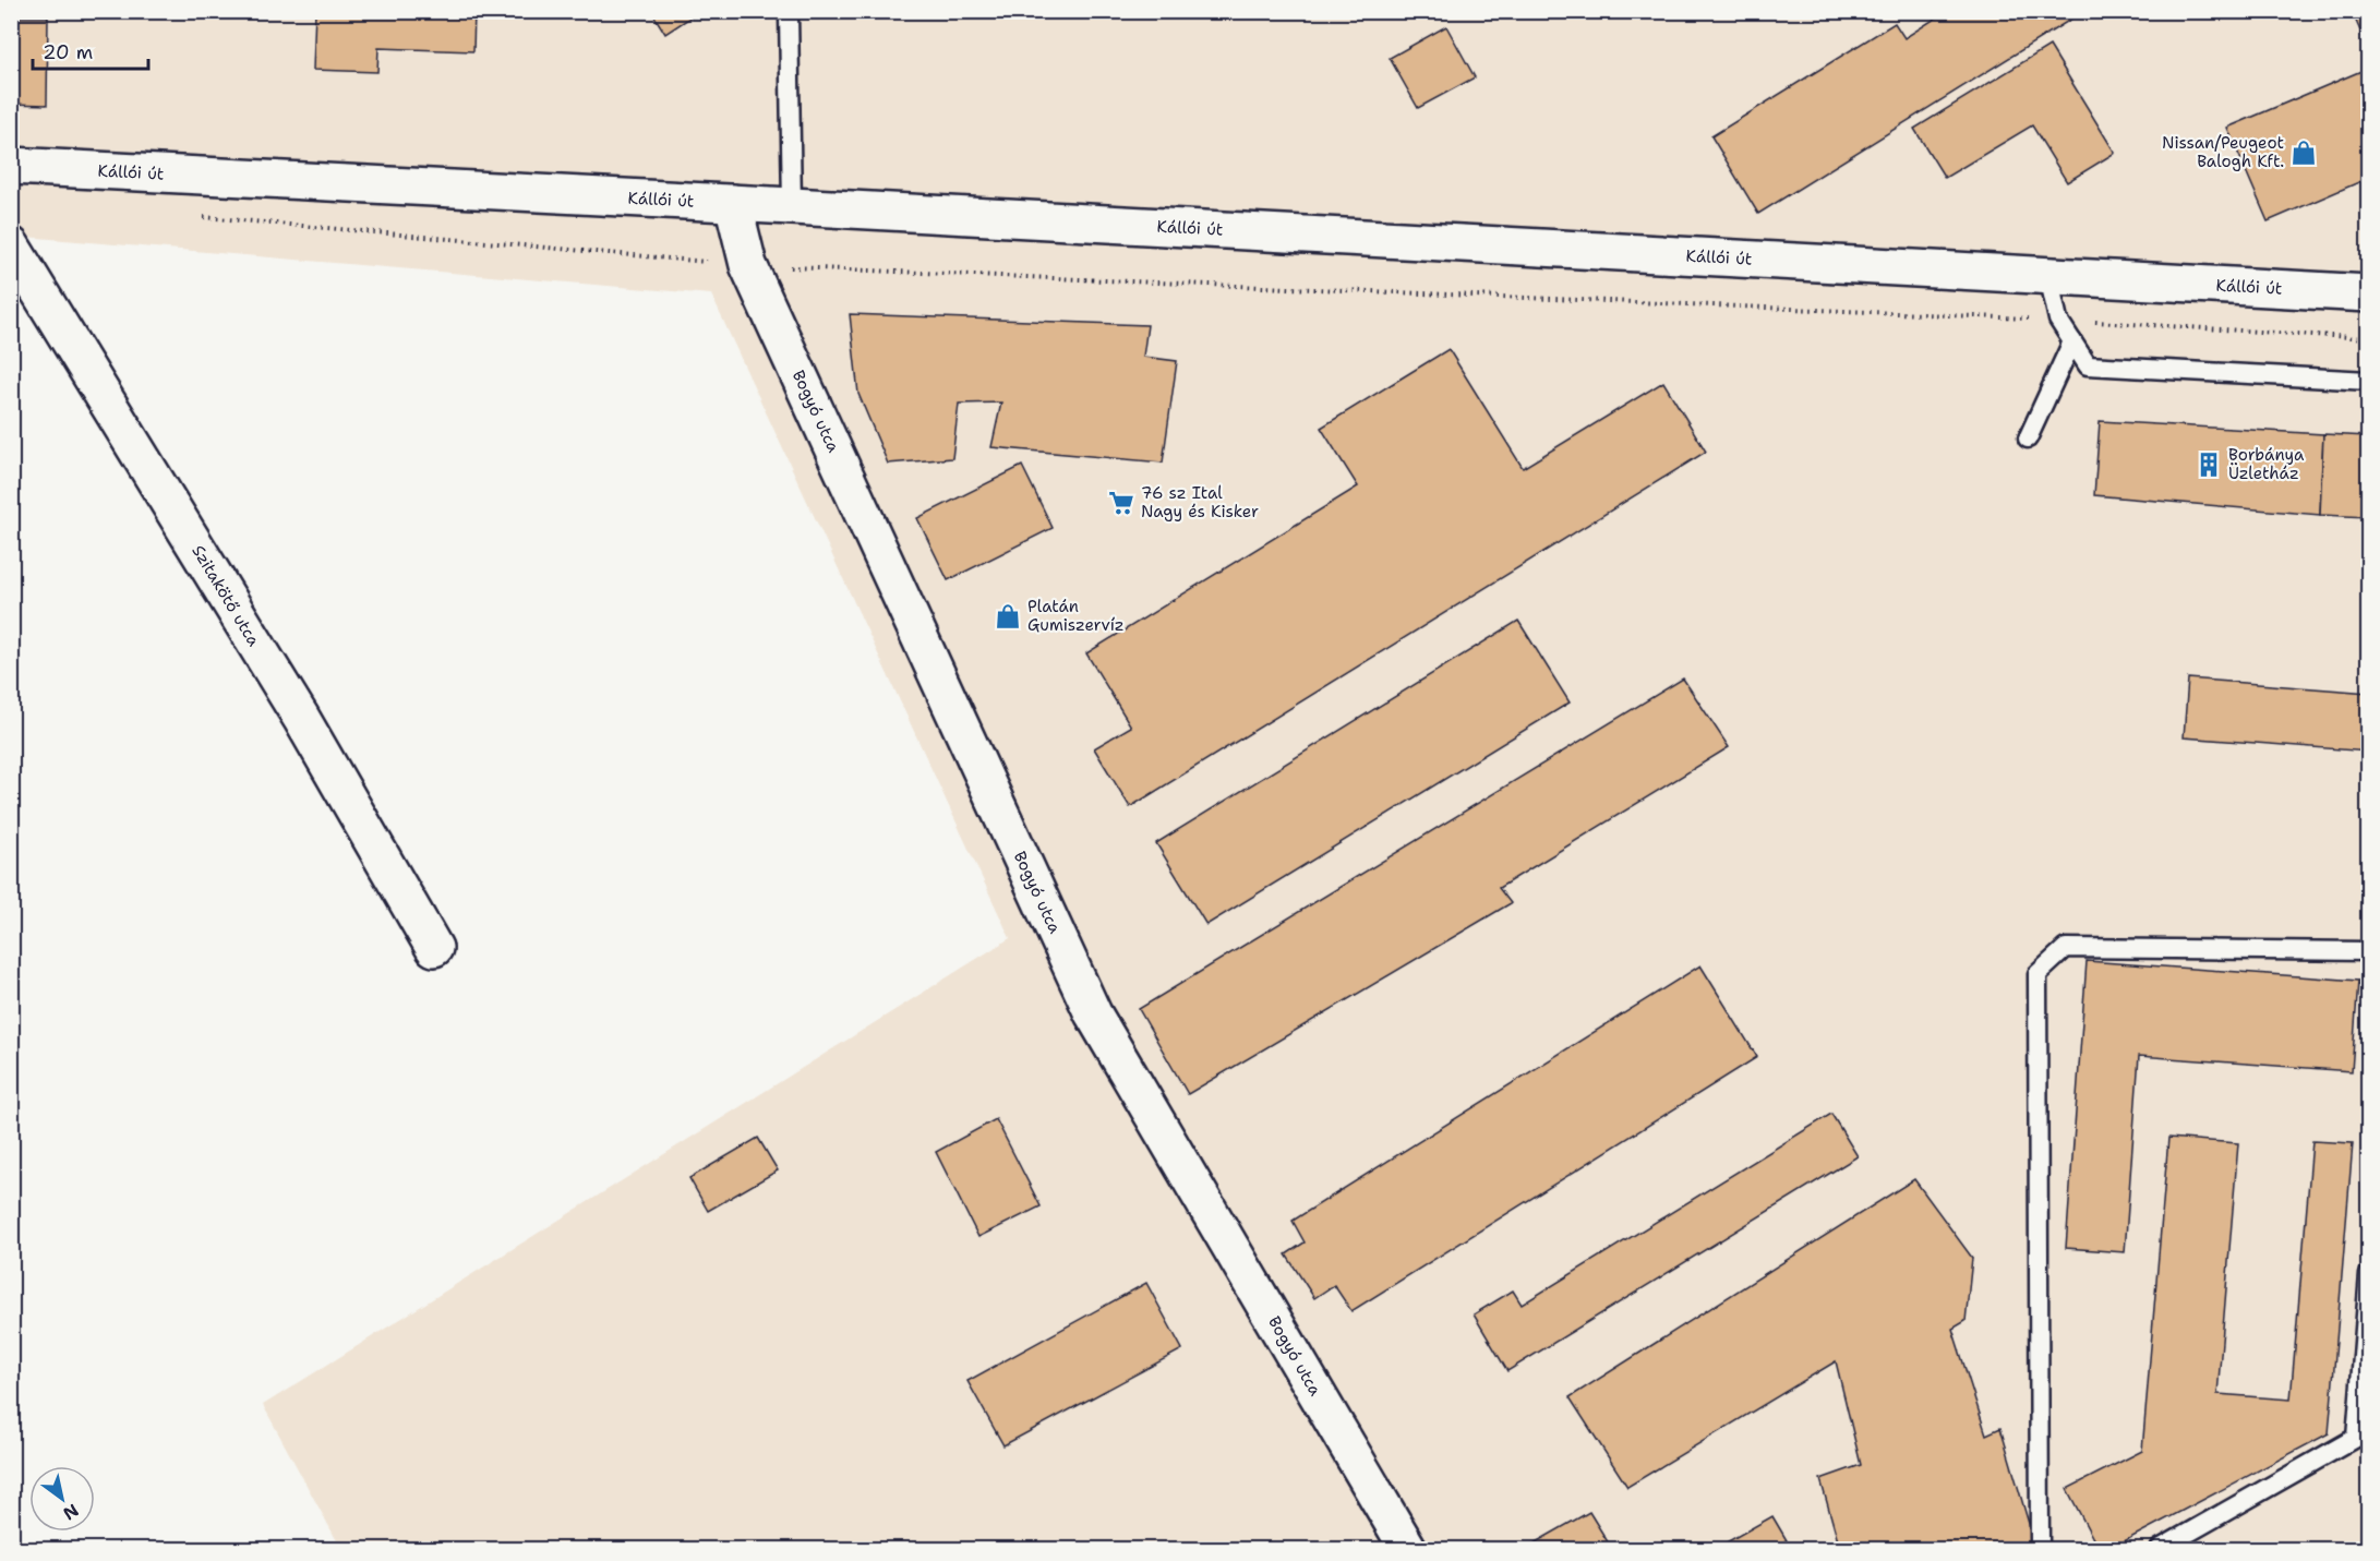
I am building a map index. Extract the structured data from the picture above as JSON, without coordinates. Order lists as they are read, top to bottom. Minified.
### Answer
{"streets":{"main road":["Kállói út","Bogyó utca","Szitakötő utca"]},"crossings":[["Kállói út","Bogyó utca"]],"places":{"shop":["Nissan/Peugeot Balogh Kft.","Platán Gumiszervíz"],"building":["Borbánya Üzletház"],"supermarket":["76 sz Ital Nagy és Kisker"]},"scale_bar":"20 m","north":"bottom right"}
